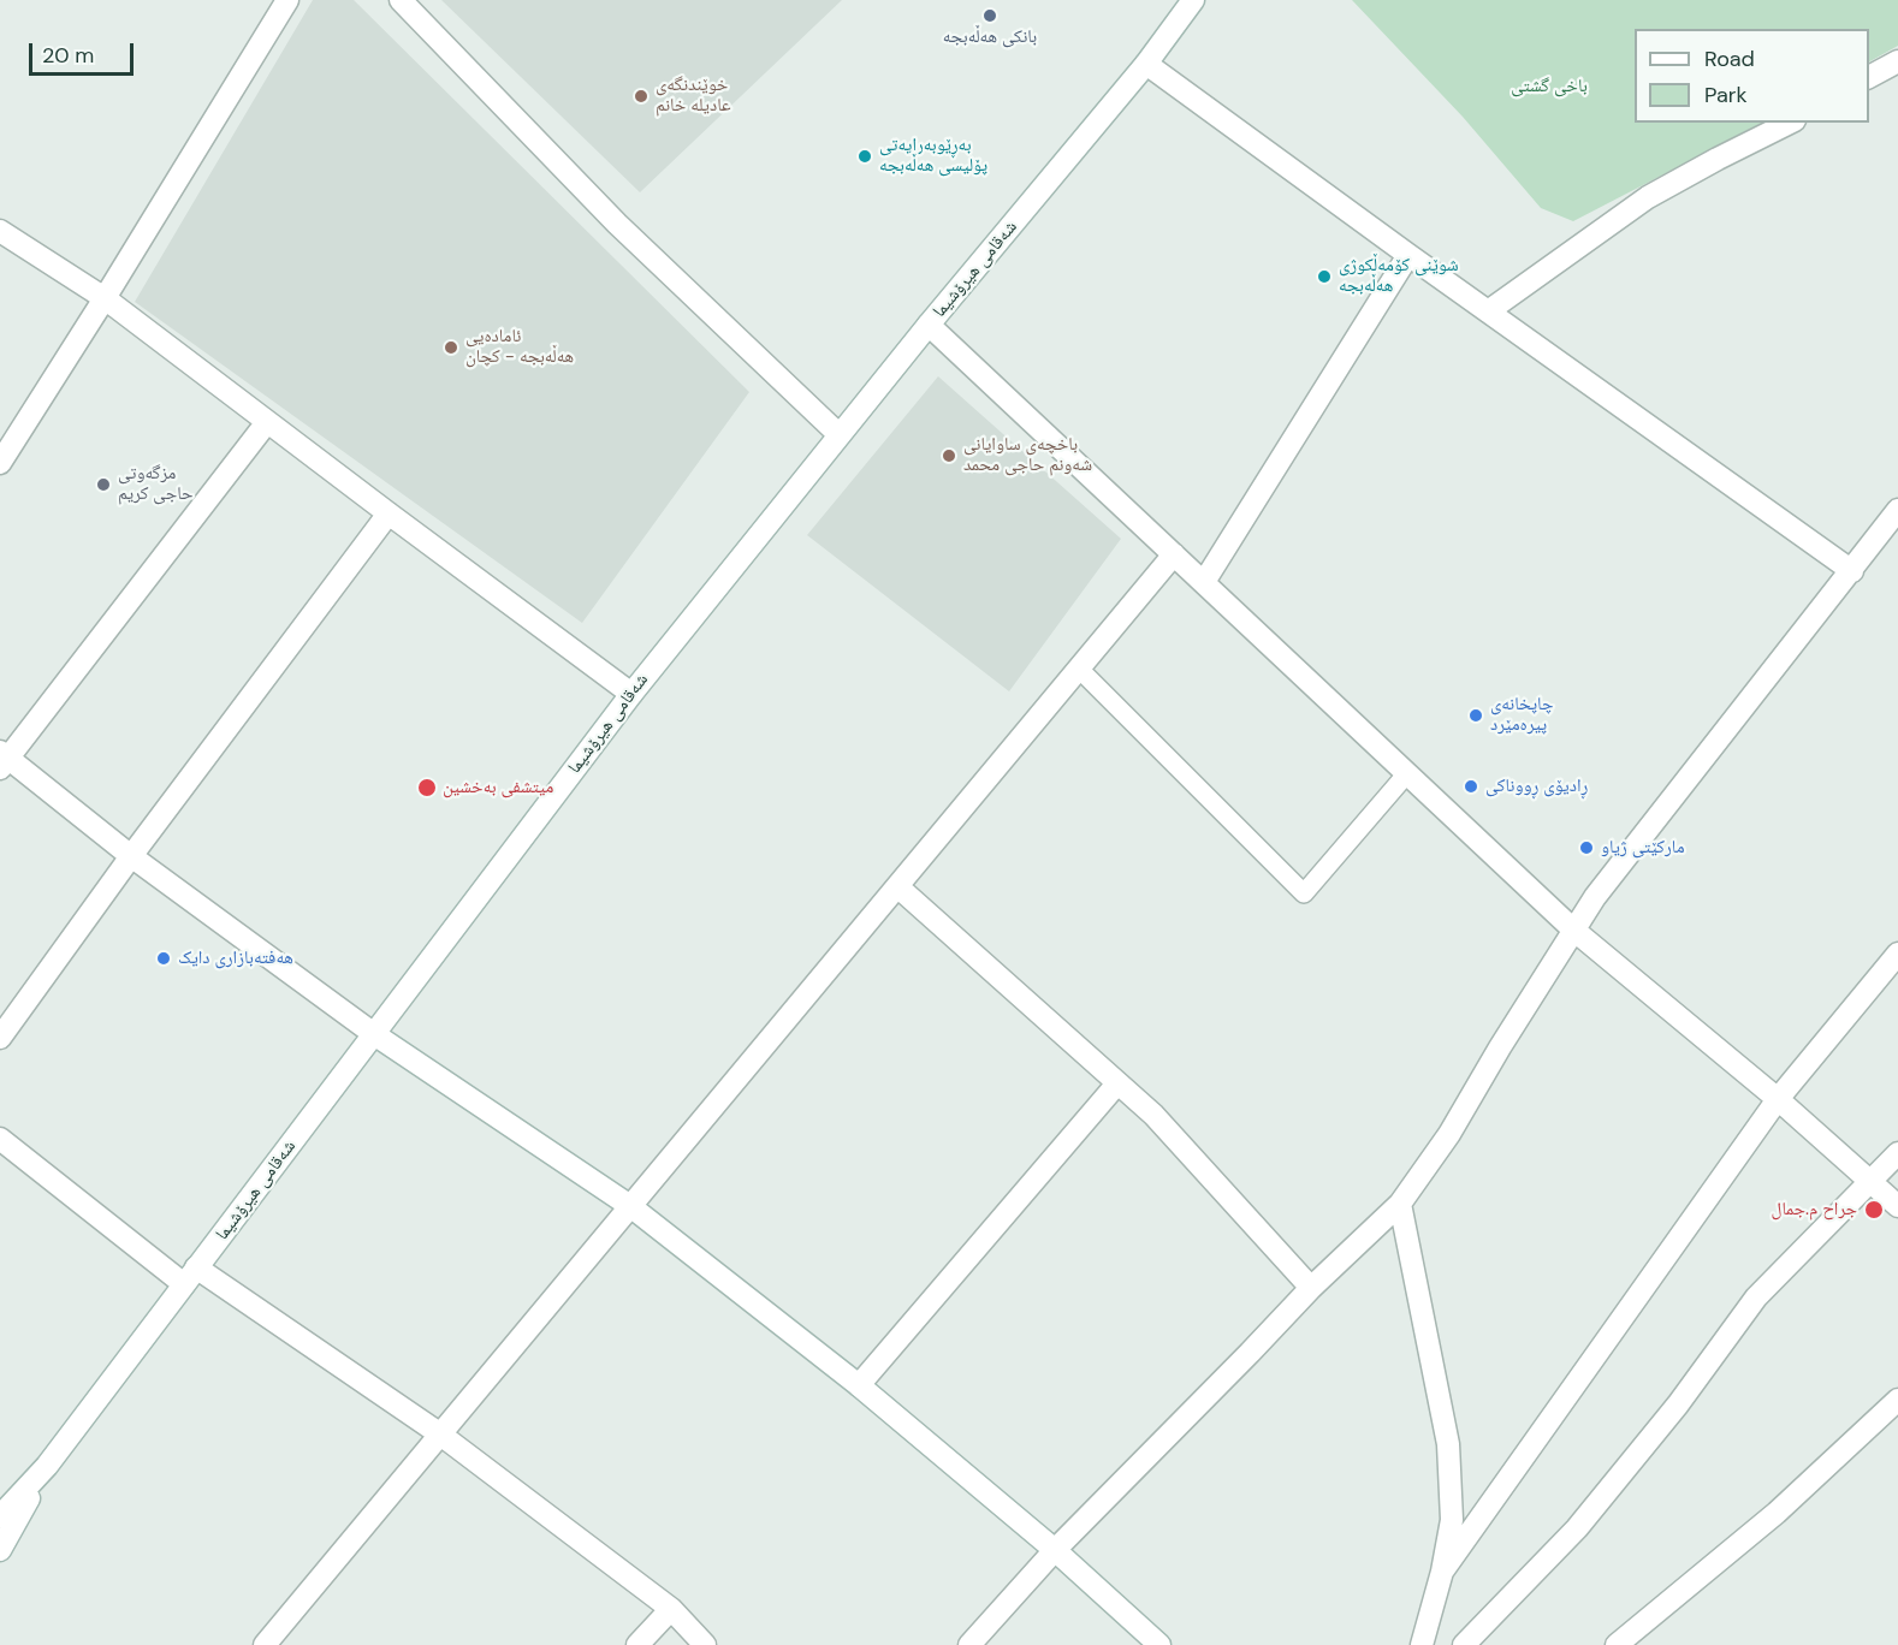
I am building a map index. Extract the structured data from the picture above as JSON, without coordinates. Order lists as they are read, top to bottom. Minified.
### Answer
{"streets":{"street":["شەقامی هیرۆشیما"]},"parks":["باخی گشتی"],"places":["بانکی هەڵەبجە","خوێندنگەی عادیلە خانم","بەڕێوبەرایەتی پۆلیسی هەڵەبجە","شوێنی کۆمەڵکوژی هەڵەبجە","ئامادەیی هەڵەبجە - کچان","باخچە‌ی ساوایانی شە‌ونم حاجی محمد","مزگە‌وتی حاجی كریم","چاپخانەی پیرەمێرد","ڕادیۆی ڕووناکی","میتشفی بەخشین","مارکێتی ژیاو","هەفتەبازاری دایک","جراح م.جمال"],"legend":["Road","Park"],"scale_bar":"20 m"}
